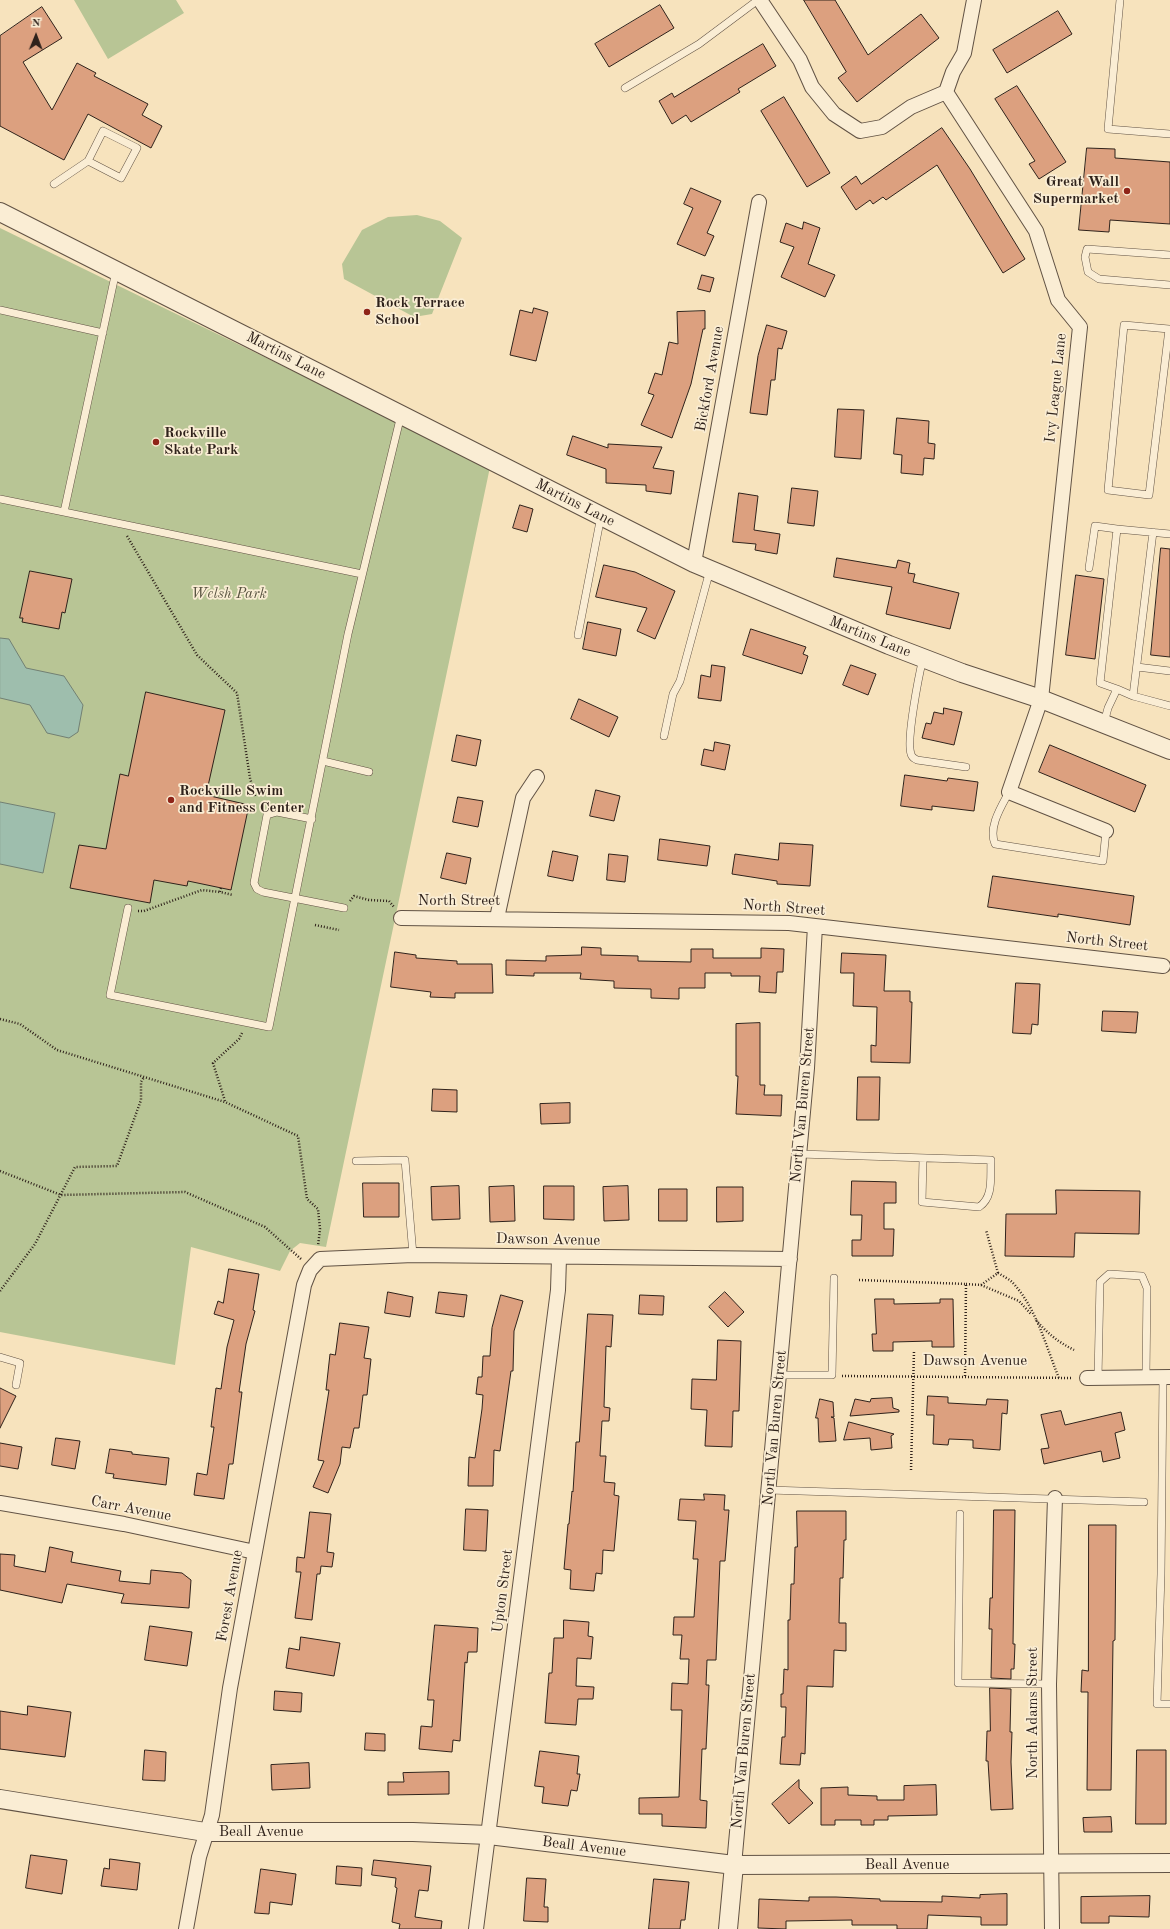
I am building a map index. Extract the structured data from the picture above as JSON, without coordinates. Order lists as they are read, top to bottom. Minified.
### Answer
{"streets":{"street":["Martins Lane","Bickford Avenue","Ivy League Lane","North Street","North Van Buren Street","Dawson Avenue","Carr Avenue","Upton Street","Forest Avenue","North Adams Street","Beall Avenue"]},"crossings":[["Martins Lane","Bickford Avenue"],["Martins Lane","Ivy League Lane"],["North Street","North Van Buren Street"],["North Van Buren Street","Dawson Avenue"],["North Van Buren Street","Beall Avenue"],["Dawson Avenue","Upton Street"],["Carr Avenue","Forest Avenue"],["Upton Street","Beall Avenue"],["Forest Avenue","Beall Avenue"],["North Adams Street","Beall Avenue"]],"parks":["Welsh Park"],"places":["Great Wall Supermarket","Rock Terrace School","Rockville Skate Park","Rockville Swim and Fitness Center"],"north":"top"}
